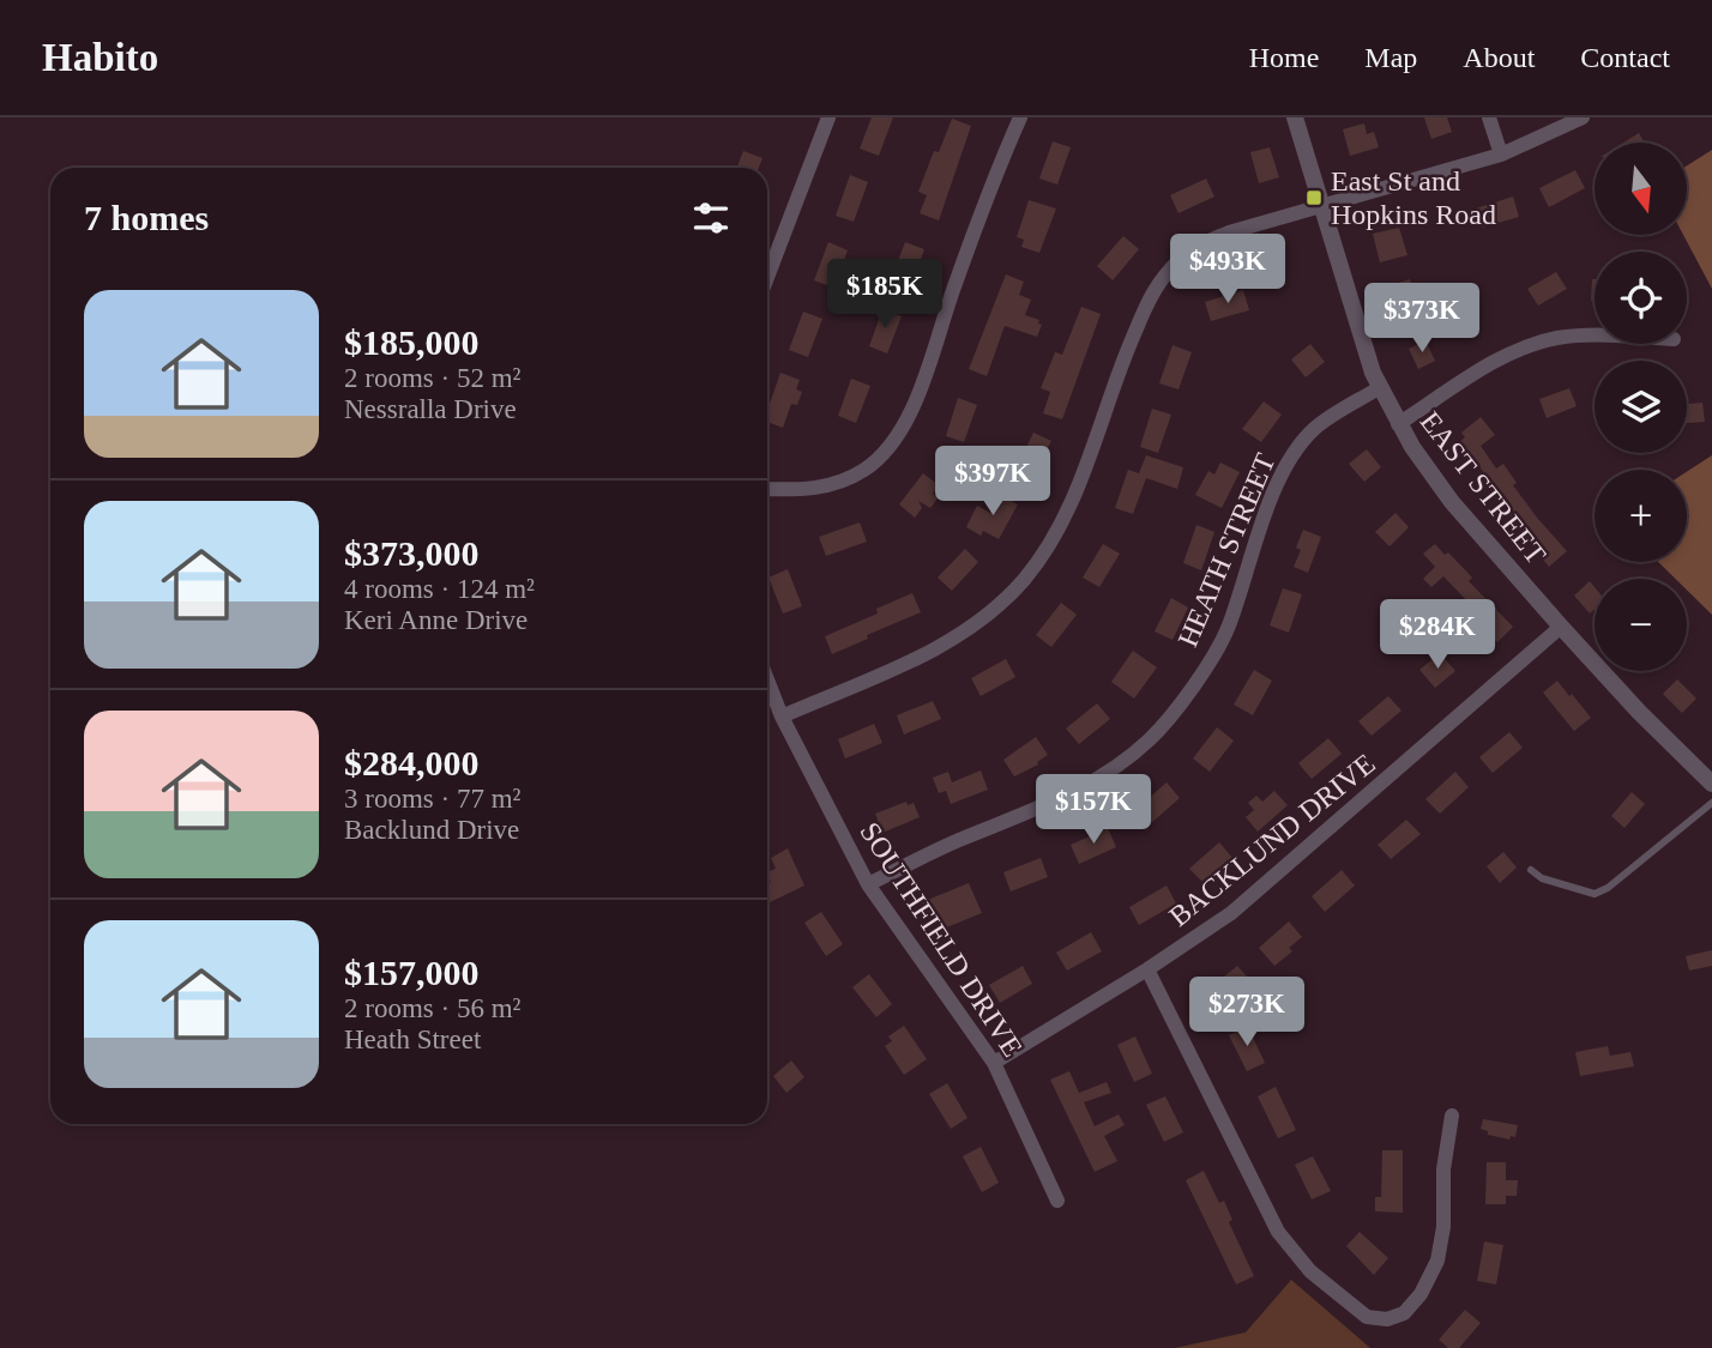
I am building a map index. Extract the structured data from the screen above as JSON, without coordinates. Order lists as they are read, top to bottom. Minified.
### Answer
{"streets":{"street":["EAST STREET","HEATH STREET","BACKLUND DRIVE","SOUTHFIELD DRIVE"]},"crossings":[["EAST STREET","HEATH STREET"],["EAST STREET","BACKLUND DRIVE"],["HEATH STREET","SOUTHFIELD DRIVE"],["BACKLUND DRIVE","SOUTHFIELD DRIVE"]],"places":{"transit":["East St and Hopkins Road"]},"north":"bottom","page":{"header":"Habito","nav":["Home","Map","About","Contact"],"map_buttons":["+","−"],"heading":"7 homes","price":["$493K","$185K","$373K","$397K","$284K","$157K","$273K"],"list":[{"name":"$185,000","note":"2 rooms · 52 m² · Nessralla Drive"},{"name":"$373,000","note":"4 rooms · 124 m² · Keri Anne Drive"},{"name":"$284,000","note":"3 rooms · 77 m² · Backlund Drive"},{"name":"$157,000","note":"2 rooms · 56 m² · Heath Street"}]}}
